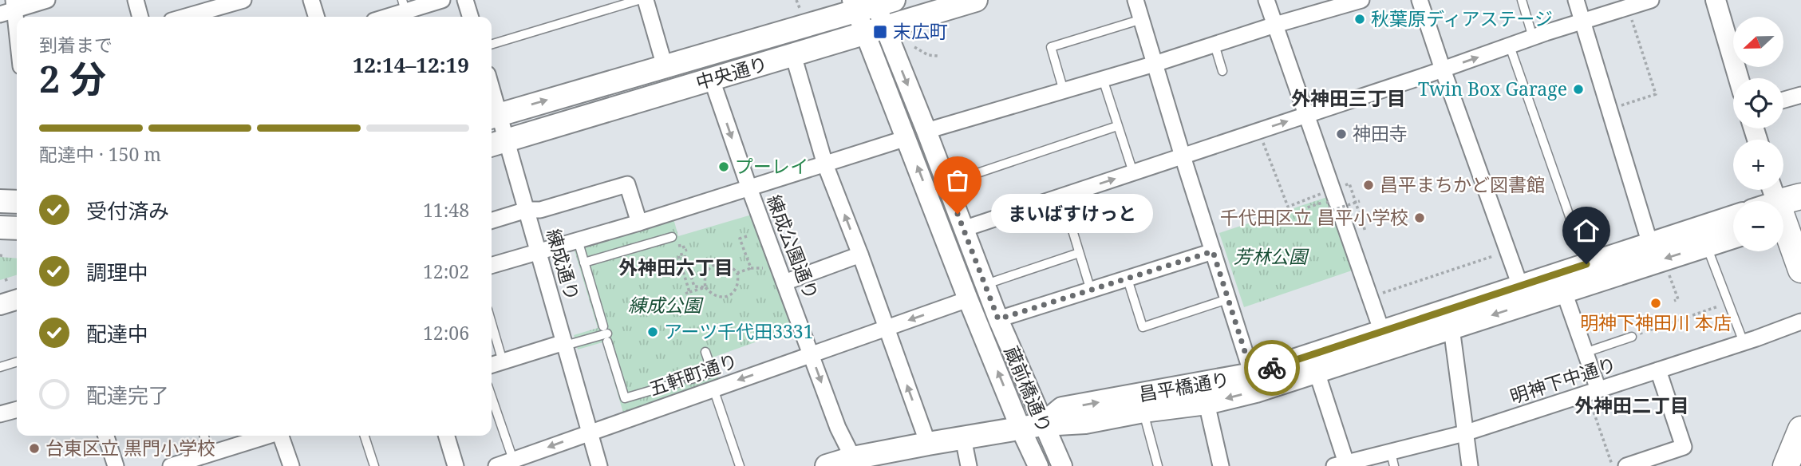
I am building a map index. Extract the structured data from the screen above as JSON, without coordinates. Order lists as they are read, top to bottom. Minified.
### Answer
{"streets":{"main road":["中央通り","昌平橋通り"],"street":["練成公園通り","練成通り","五軒町通り","明神下中通り","蔵前橋通り"]},"crossings":[["中央通り","練成公園通り"],["中央通り","練成通り"],["中央通り","蔵前橋通り"],["練成公園通り","五軒町通り"],["練成公園通り","昌平橋通り"],["練成通り","五軒町通り"],["五軒町通り","蔵前橋通り"],["昌平橋通り","蔵前橋通り"]],"one_way":["五軒町通り"],"districts":["外神田三丁目","外神田六丁目","外神田二丁目"],"parks":["芳林公園","練成公園"],"places":{"other":["秋葉原ディアステージ","Twin Box Garage","神田寺","プーレイ","昌平まちかど図書館","まいばすけっと","千代田区立 昌平小学校","明神下神田川 本店","アーツ千代田3331","台東区立 黒門小学校"],"transit":["末広町"]},"north":"left","page":{"map_buttons":["+","−"],"heading":["2 分","到着まで","12:14–12:19"],"bar":"配達中 · 150 m","list":[["受付済み","11:48"],["調理中","12:02"],["配達中","12:06"],"配達完了"],"bubble":"まいばすけっと"}}
